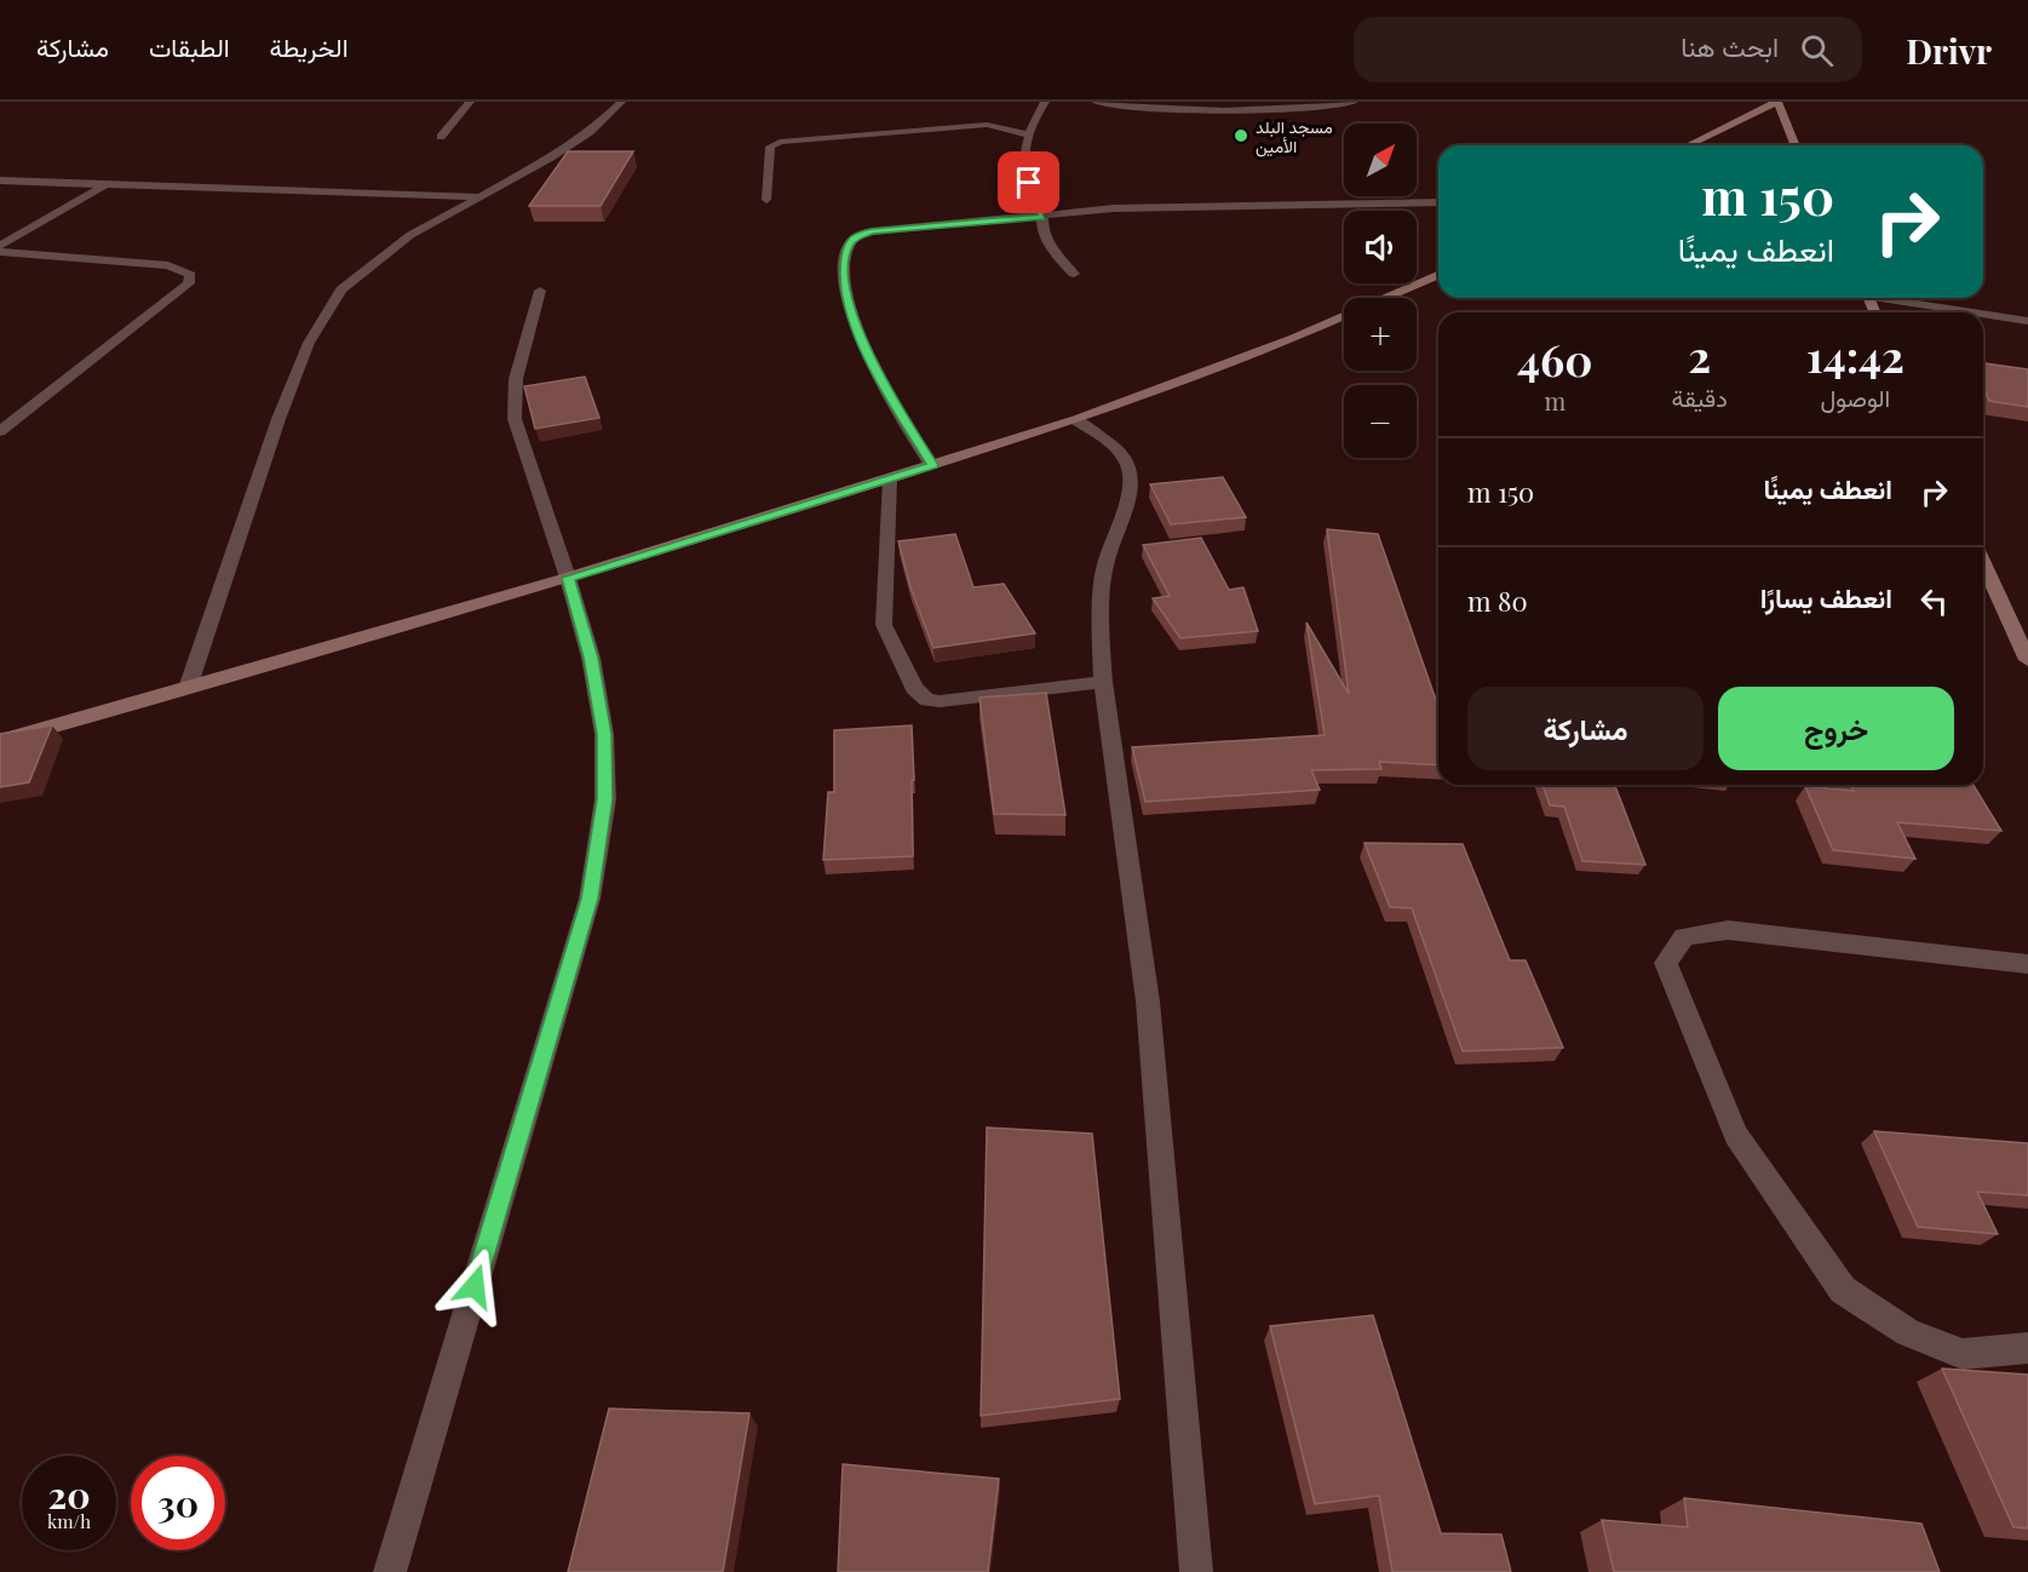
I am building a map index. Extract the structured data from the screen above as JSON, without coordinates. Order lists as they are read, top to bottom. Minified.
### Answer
{"places":["مسجد البلد الأمين"],"north":"top right","page":{"header":"Drivr","search":"ابحث هنا","nav":["الخريطة","الطبقات","مشاركة"],"map_buttons":["+","−"],"turn":["150 m","انعطف يمينًا"],"eta":["14:42","الوصول","2","دقيقة","460","m"],"list":[{"name":"انعطف يمينًا","value":"150 m"},{"name":"انعطف يسارًا","value":"80 m"}],"buttons":["خروج","مشاركة"],"speed":"20 km/h","limit":"30"}}
